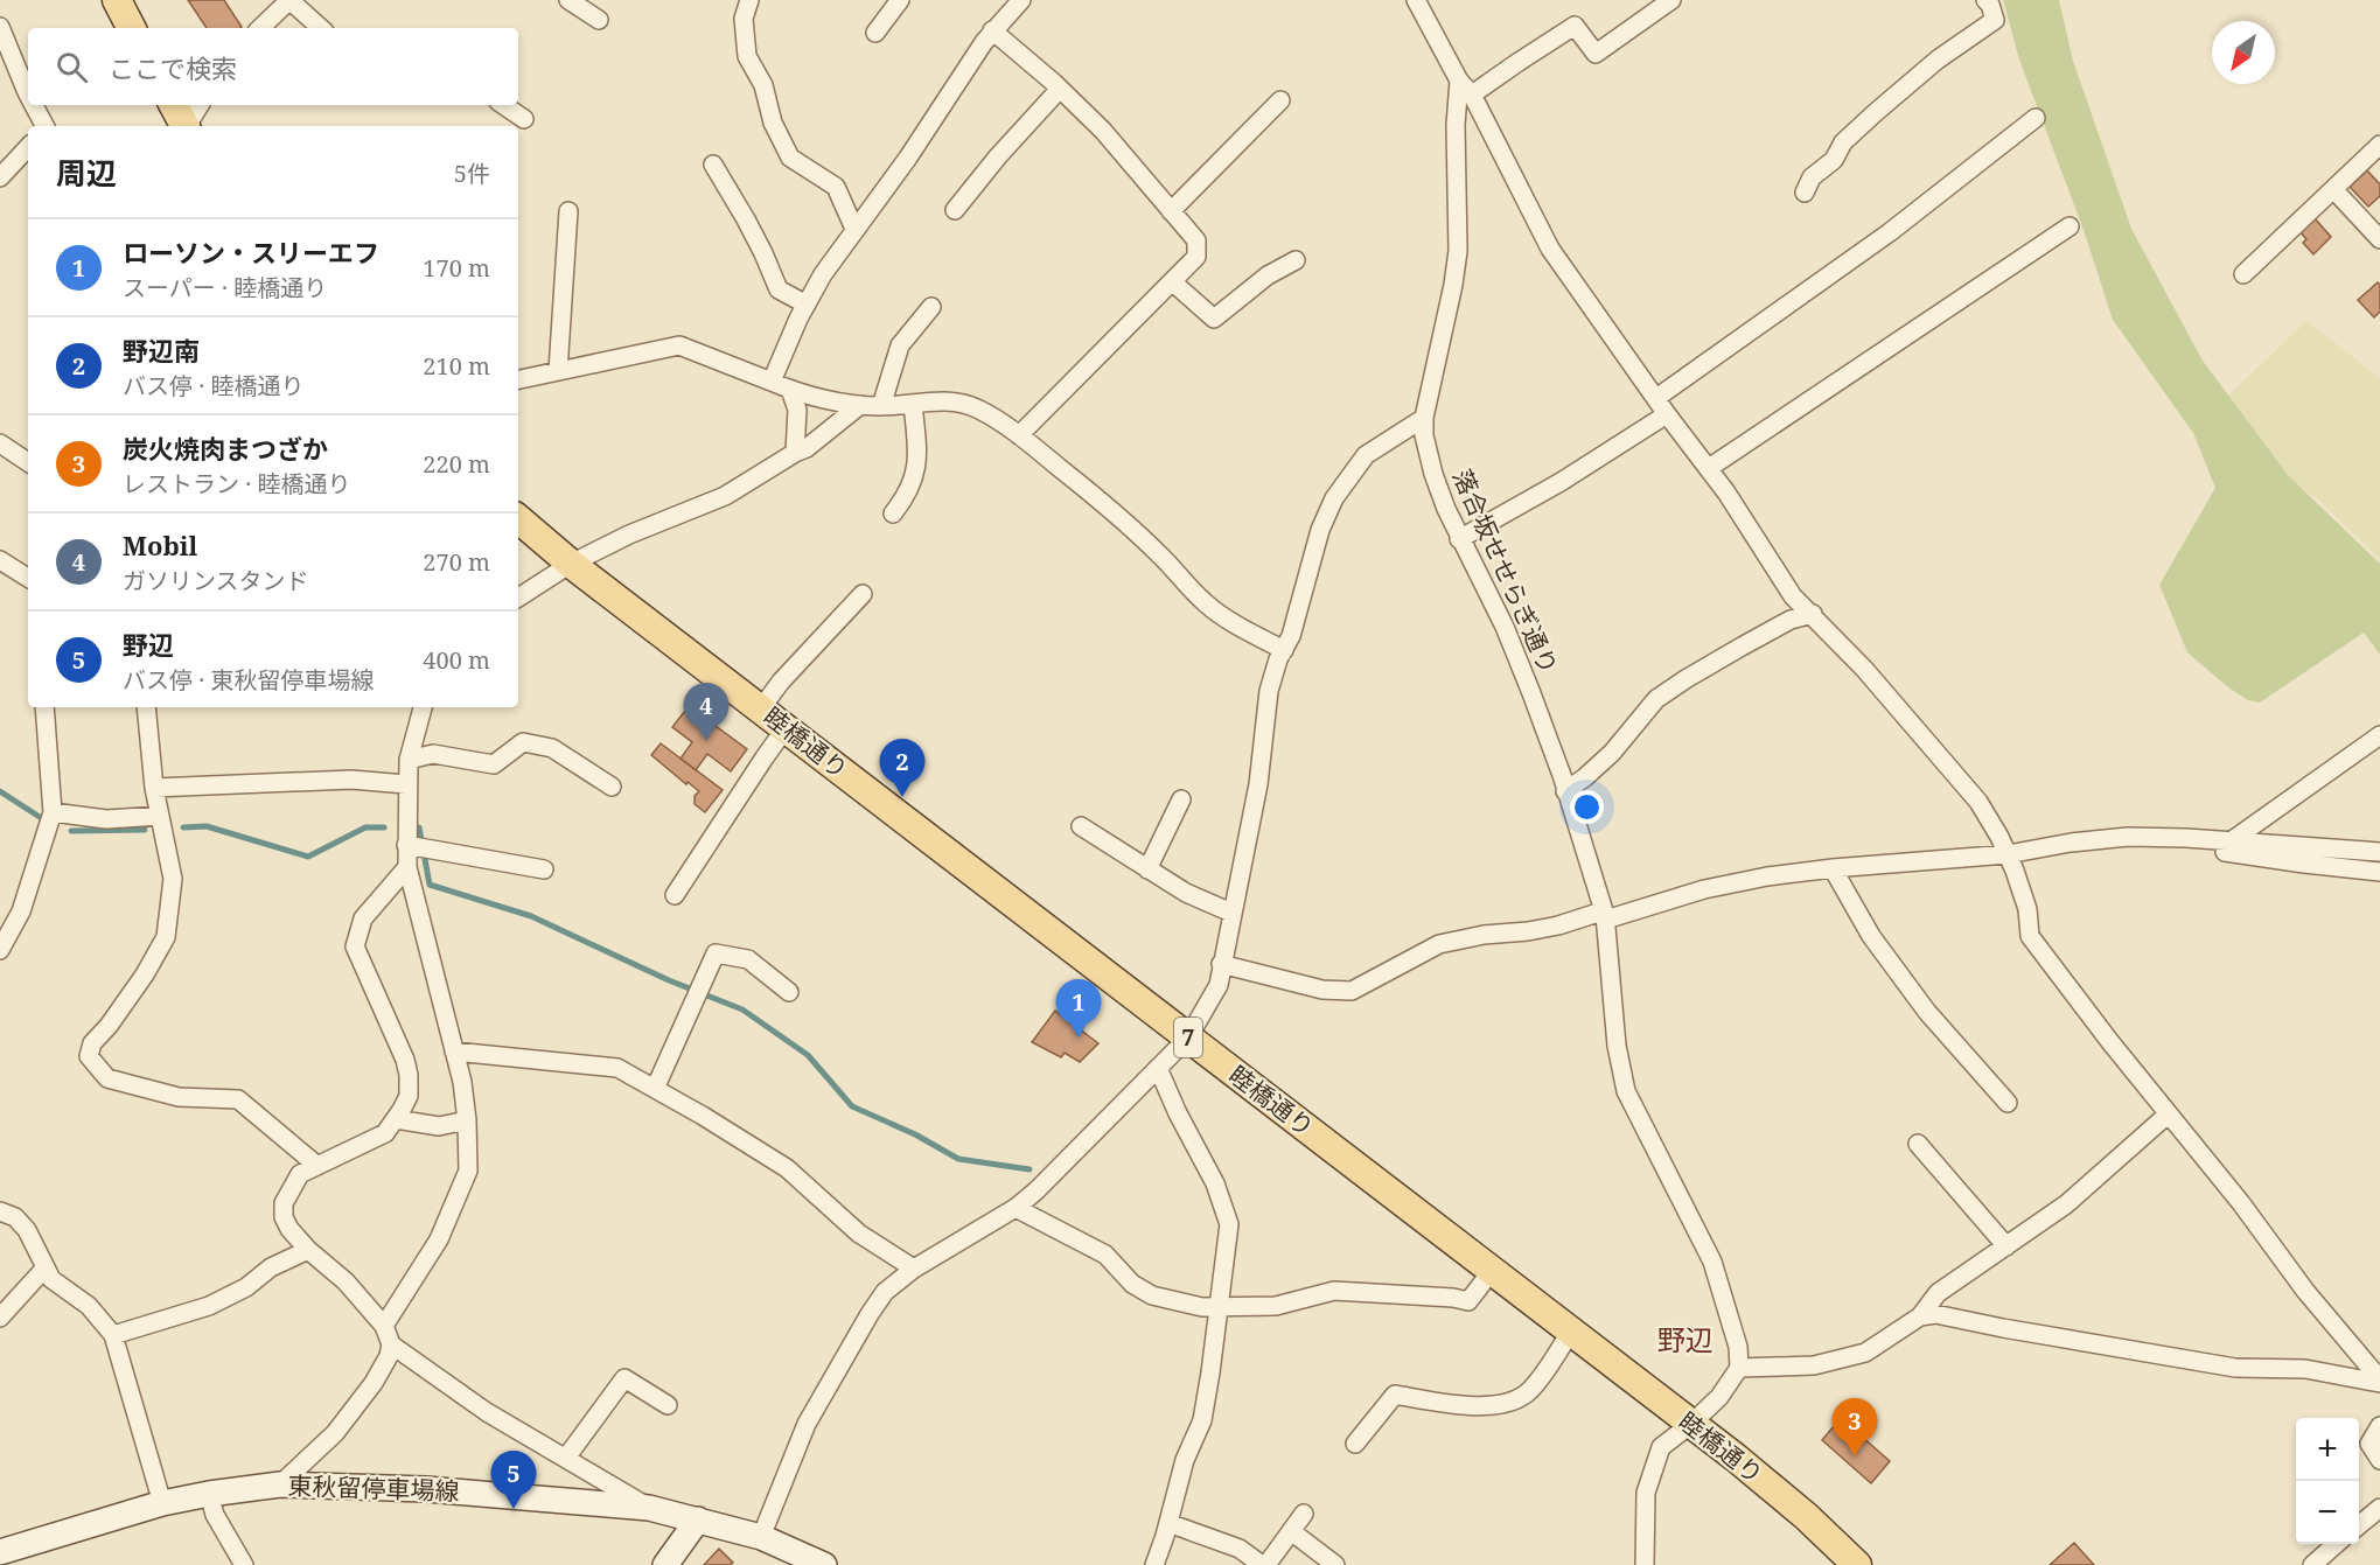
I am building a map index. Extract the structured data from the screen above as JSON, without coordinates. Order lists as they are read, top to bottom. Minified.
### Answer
{"streets":{"main road":["睦橋通り","7","東秋留停車場線"],"street":["落合坂せせらぎ通り"]},"districts":["野辺"],"north":"bottom left","page":{"search":"ここで検索","heading":["周辺","5件"],"list":[{"mark":"1","name":"ローソン・スリーエフ","note":"スーパー · 睦橋通り","value":"170 m"},{"mark":"2","name":"野辺南","note":"バス停 · 睦橋通り","value":"210 m"},{"mark":"3","name":"炭火焼肉まつざか","note":"レストラン · 睦橋通り","value":"220 m"},{"mark":"4","name":"Mobil","note":"ガソリンスタンド","value":"270 m"},{"mark":"5","name":"野辺","note":"バス停 · 東秋留停車場線","value":"400 m"}],"pins":["4","2","1","3","5"],"map_buttons":["+","−"]}}
